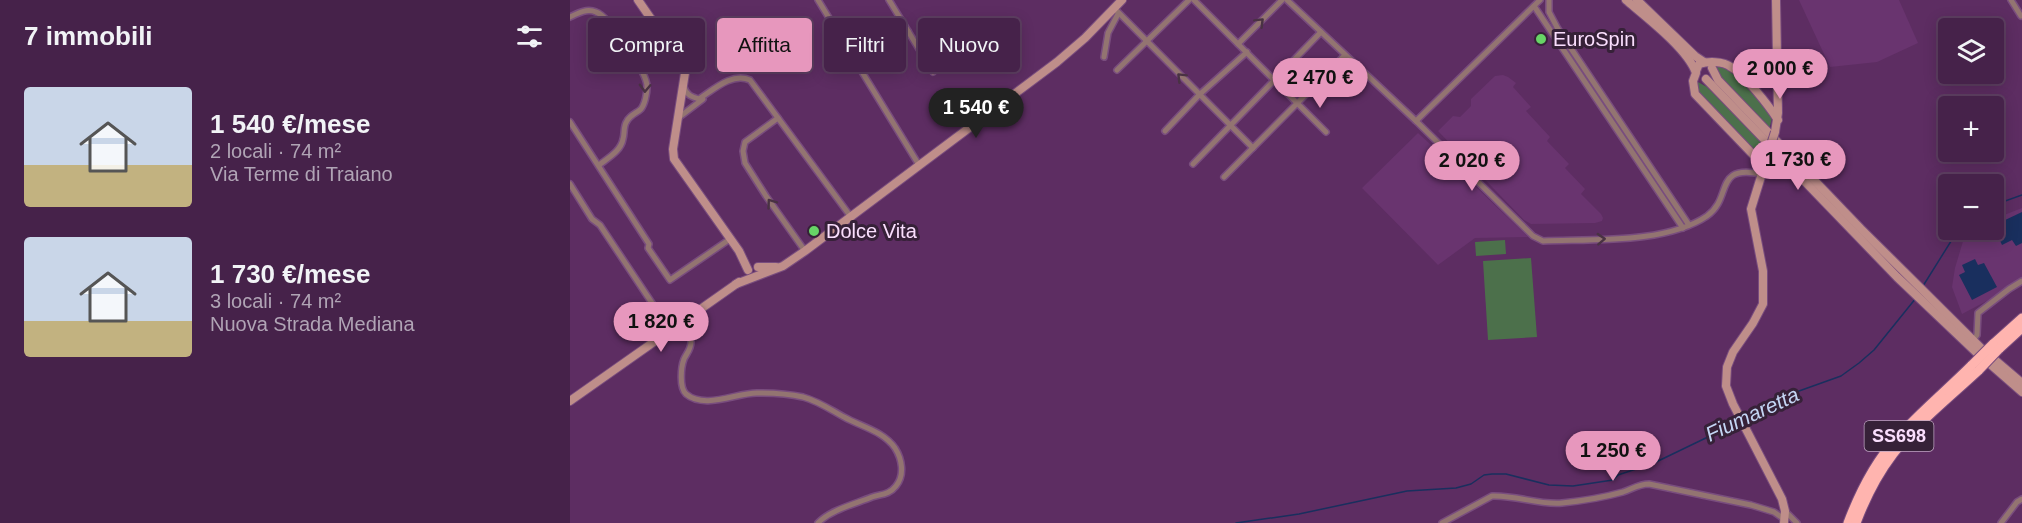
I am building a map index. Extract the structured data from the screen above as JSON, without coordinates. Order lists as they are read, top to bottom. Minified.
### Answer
{"streets":{"highway":["SS698"]},"water":["Fiumaretta"],"places":["EuroSpin","Dolce Vita"],"page":{"heading":"7 immobili","map_buttons":["+","−"],"chip":["Compra","Affitta","Filtri","Nuovo"],"price":["2 000 €","2 470 €","1 540 €","1 730 €","2 020 €","1 820 €","1 250 €"],"list":[{"name":"1 540 €/mese","note":"2 locali · 74 m² · Via Terme di Traiano"},{"name":"1 730 €/mese","note":"3 locali · 74 m² · Nuova Strada Mediana"}]}}
